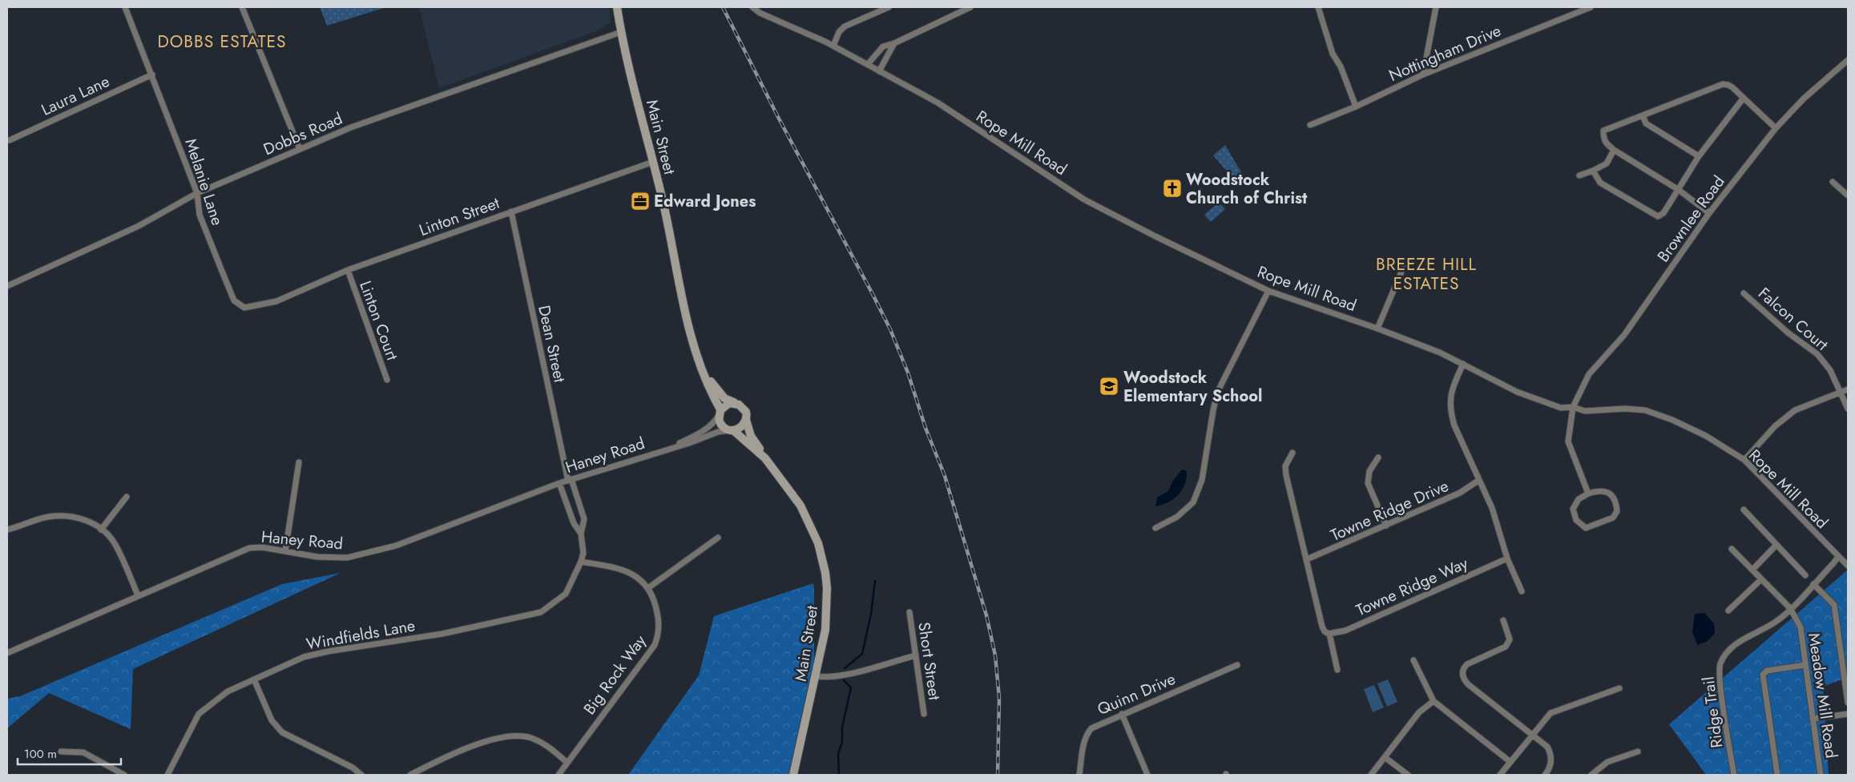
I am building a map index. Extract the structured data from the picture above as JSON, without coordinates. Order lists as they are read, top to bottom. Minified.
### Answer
{"streets":{"main road":["Main Street"],"street":["Nottingham Drive","Laura Lane","Dobbs Road","Rope Mill Road","Melanie Lane","Linton Street","Brownlee Road","Falcon Court","Linton Court","Dean Street","Haney Road","Towne Ridge Drive","Towne Ridge Way","Windfields Lane","Short Street","Big Rock Way","Quinn Drive","Meadow Mill Road","Ridge Trail"]},"crossings":[["Laura Lane","Melanie Lane"],["Dobbs Road","Main Street"],["Dobbs Road","Melanie Lane"],["Main Street","Linton Street"],["Main Street","Haney Road"],["Rope Mill Road","Brownlee Road"],["Rope Mill Road","Ridge Trail"],["Melanie Lane","Linton Street"],["Linton Street","Linton Court"],["Linton Street","Dean Street"],["Dean Street","Haney Road"],["Meadow Mill Road","Ridge Trail"]],"districts":["DOBBS ESTATES","BREEZE HILL ESTATES"],"places":{"church":["Woodstock Church of Christ"],"office":["Edward Jones"],"school or university":["Woodstock Elementary School"]},"scale_bar":"100 m"}
